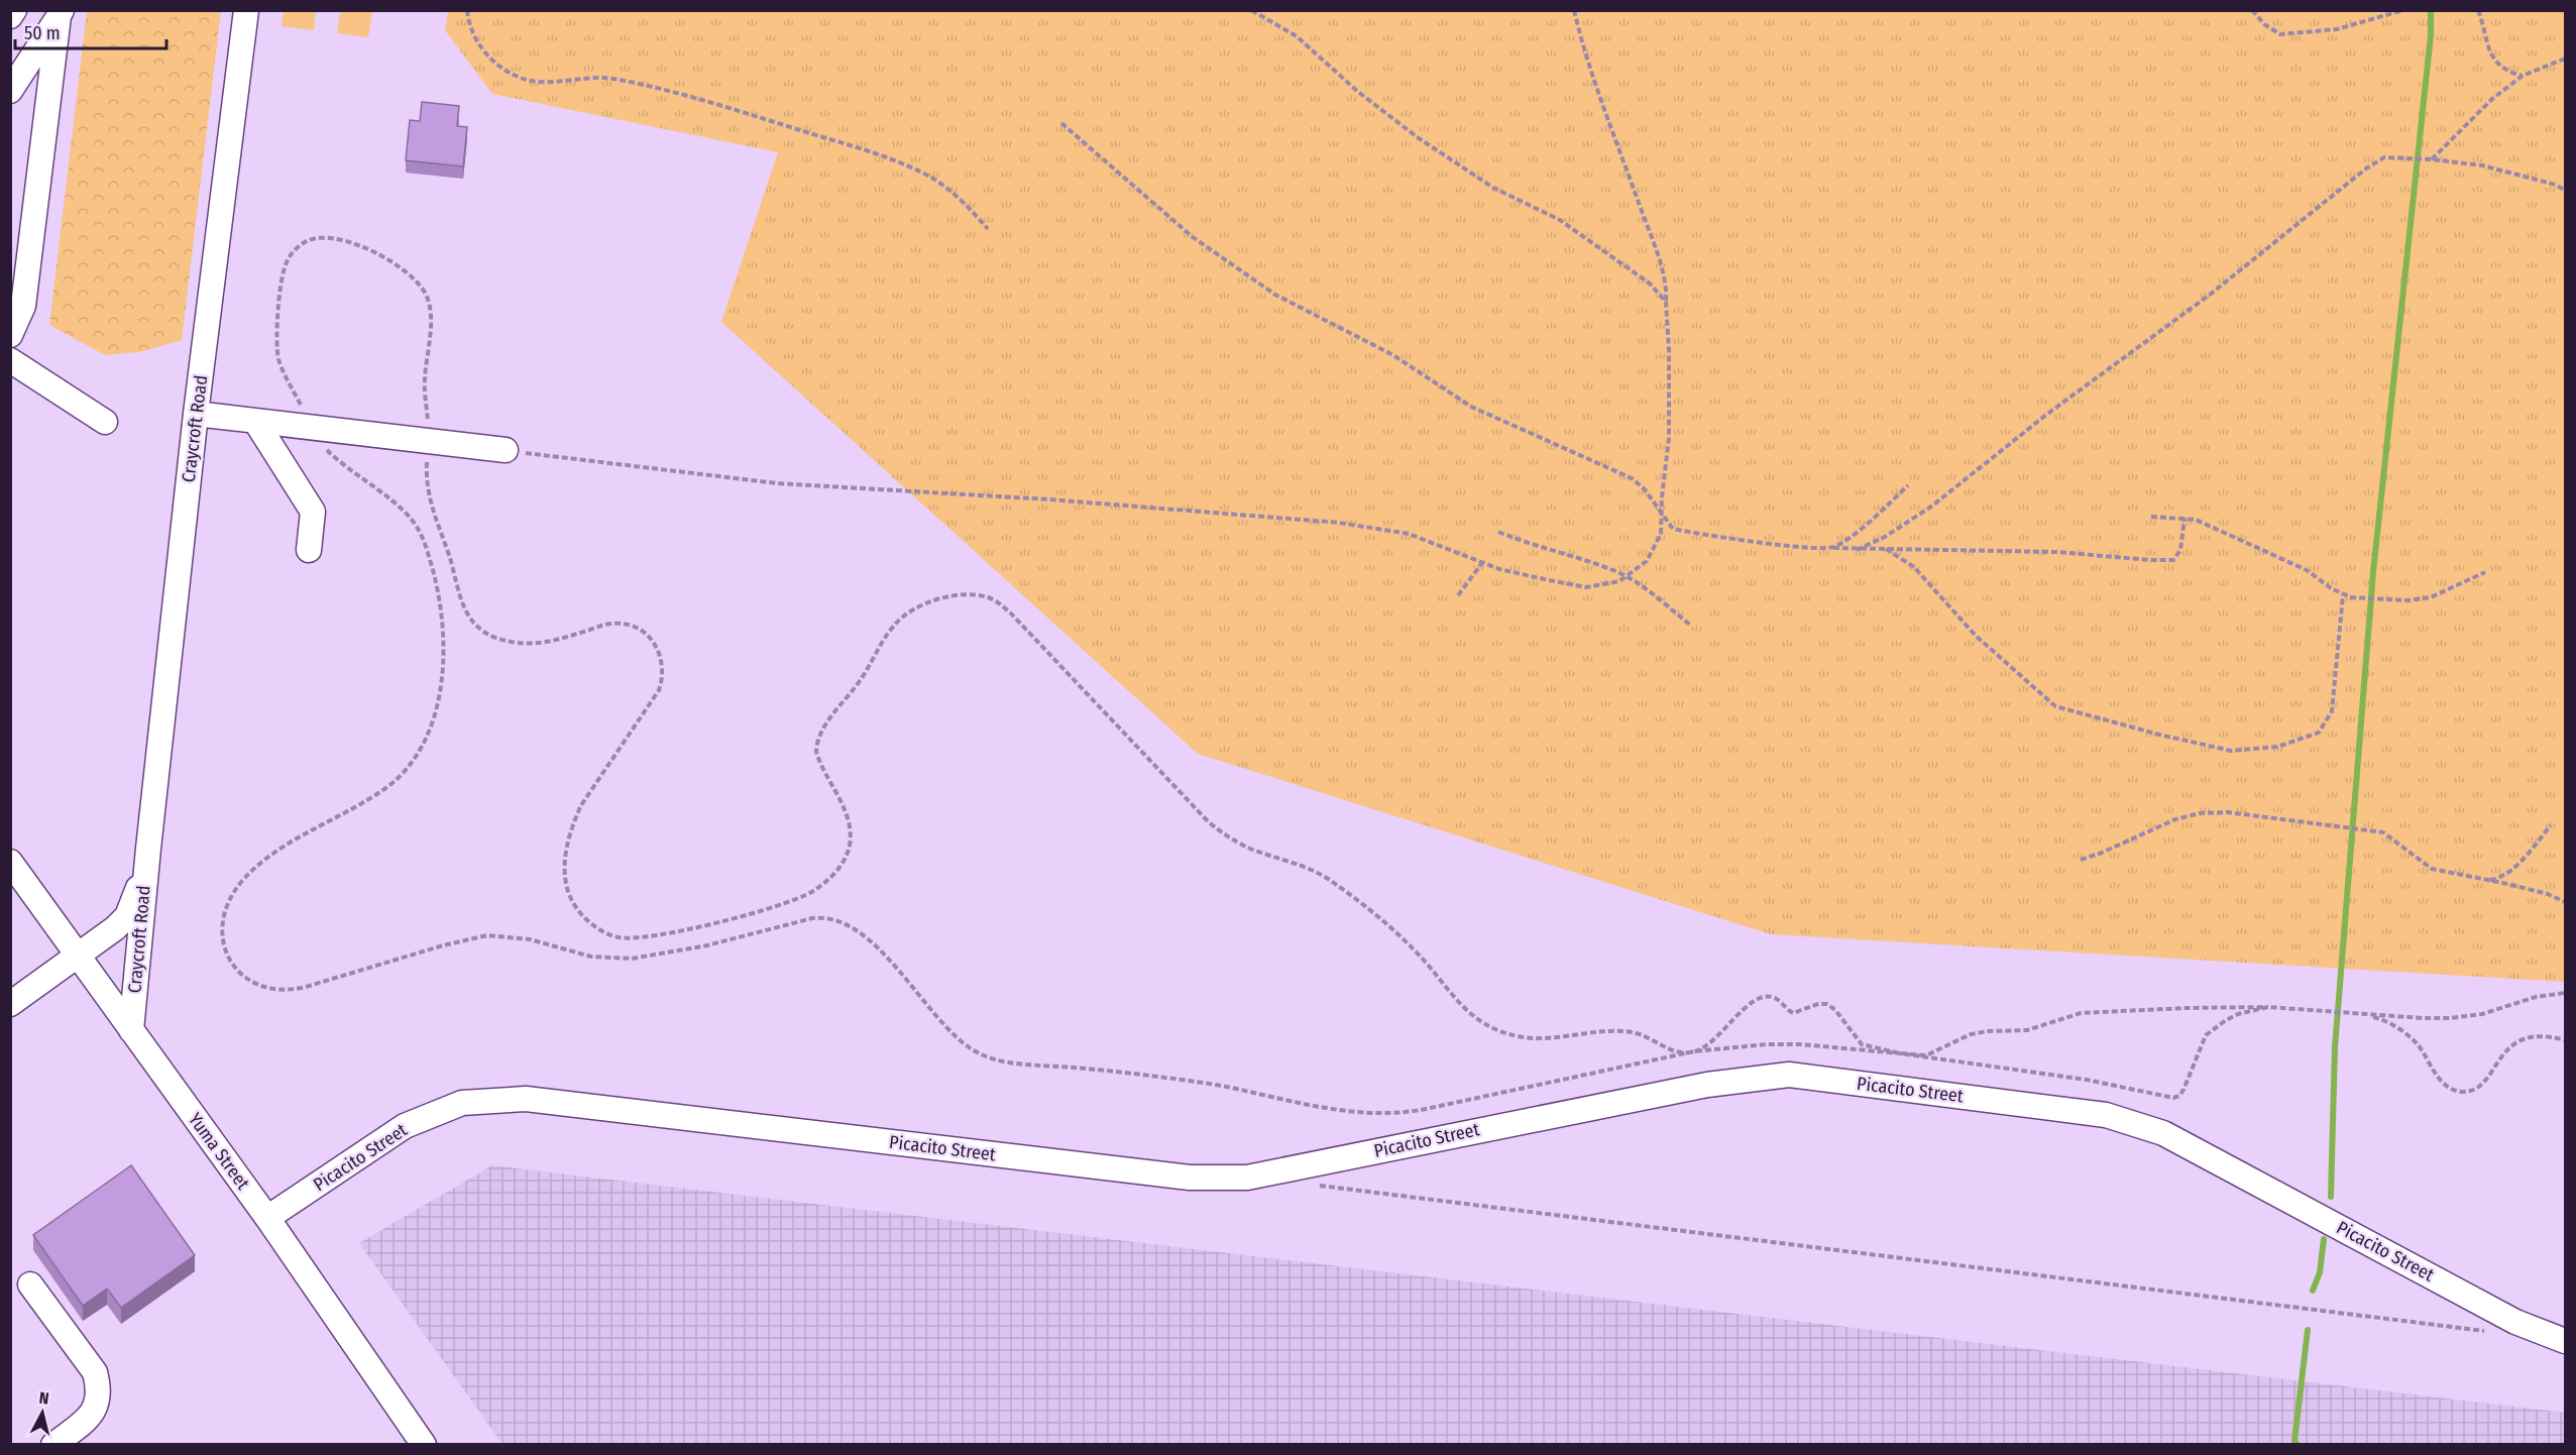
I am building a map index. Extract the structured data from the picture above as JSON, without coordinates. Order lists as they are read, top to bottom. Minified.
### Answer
{"streets":{"street":["Craycroft Road","Picacito Street","Yuma Street"]},"crossings":[["Craycroft Road","Yuma Street"],["Picacito Street","Yuma Street"]],"scale_bar":"50 m","north":"top"}
